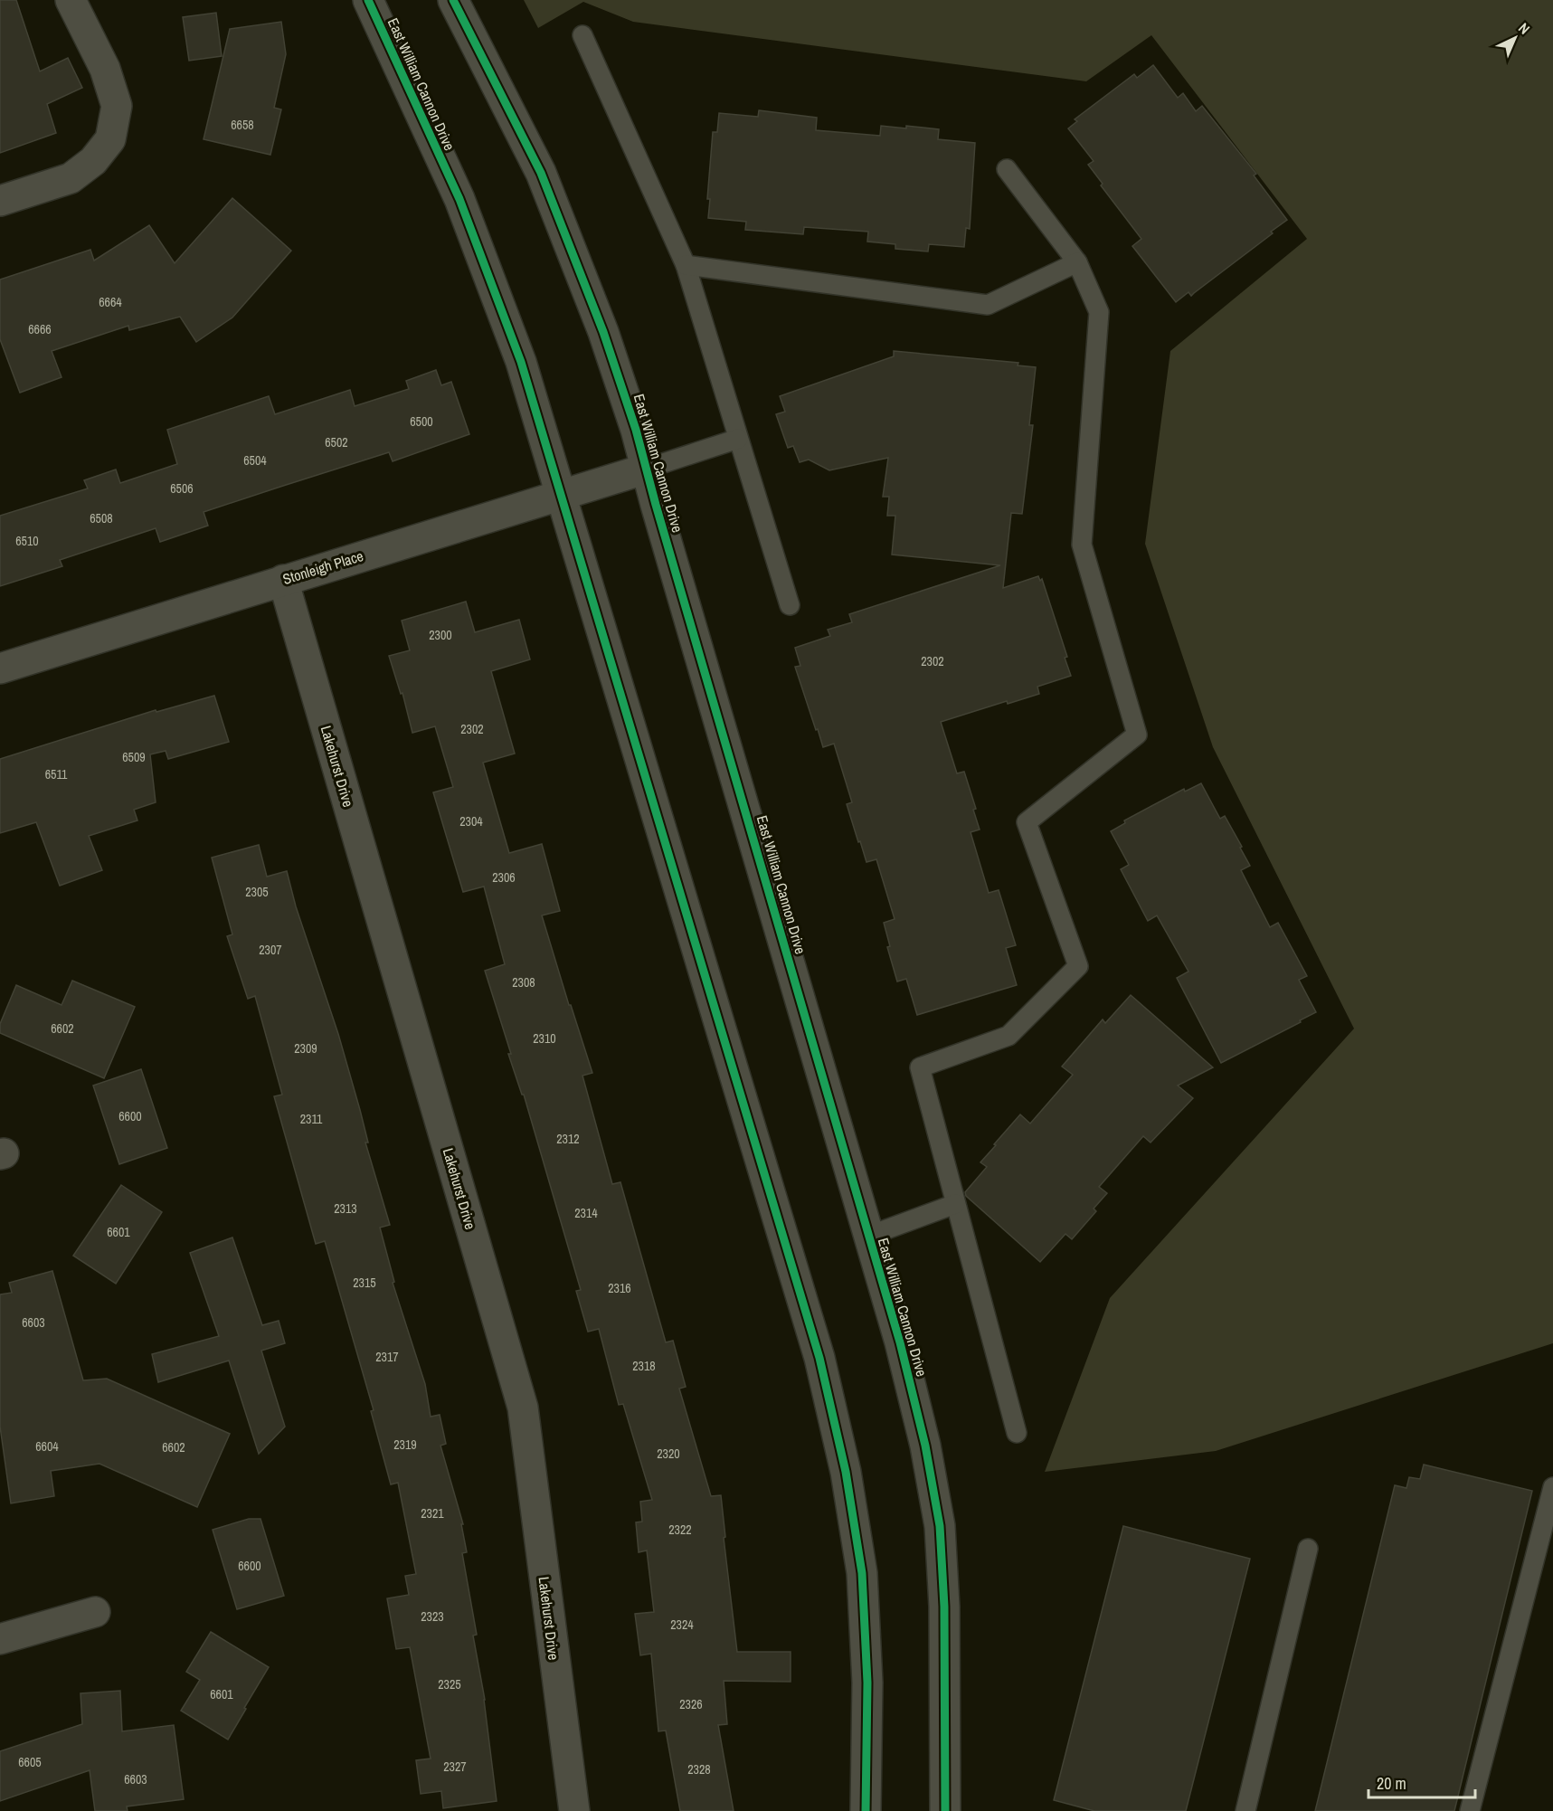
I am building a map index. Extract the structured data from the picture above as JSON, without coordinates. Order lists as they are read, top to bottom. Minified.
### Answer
{"streets":{"main road":["East William Cannon Drive","Stonleigh Place","Lakehurst Drive"]},"crossings":[["East William Cannon Drive","Stonleigh Place"],["Stonleigh Place","Lakehurst Drive"]],"house_numbers":["6658","6664","6666","6500","6502","6504","6506","6508","6510","2300","2302","2302","6509","6511","2304","2306","2305","2307","2308","6602","2310","2309","6600","2311","2312","2313","2314","6601","2315","2316","6603","2317","2318","2319","6604","6602","2320","2321","2322","6600","2323","2324","2325","6601","2326","6605","2327","2328","6603"],"scale_bar":"20 m","north":"top right"}
